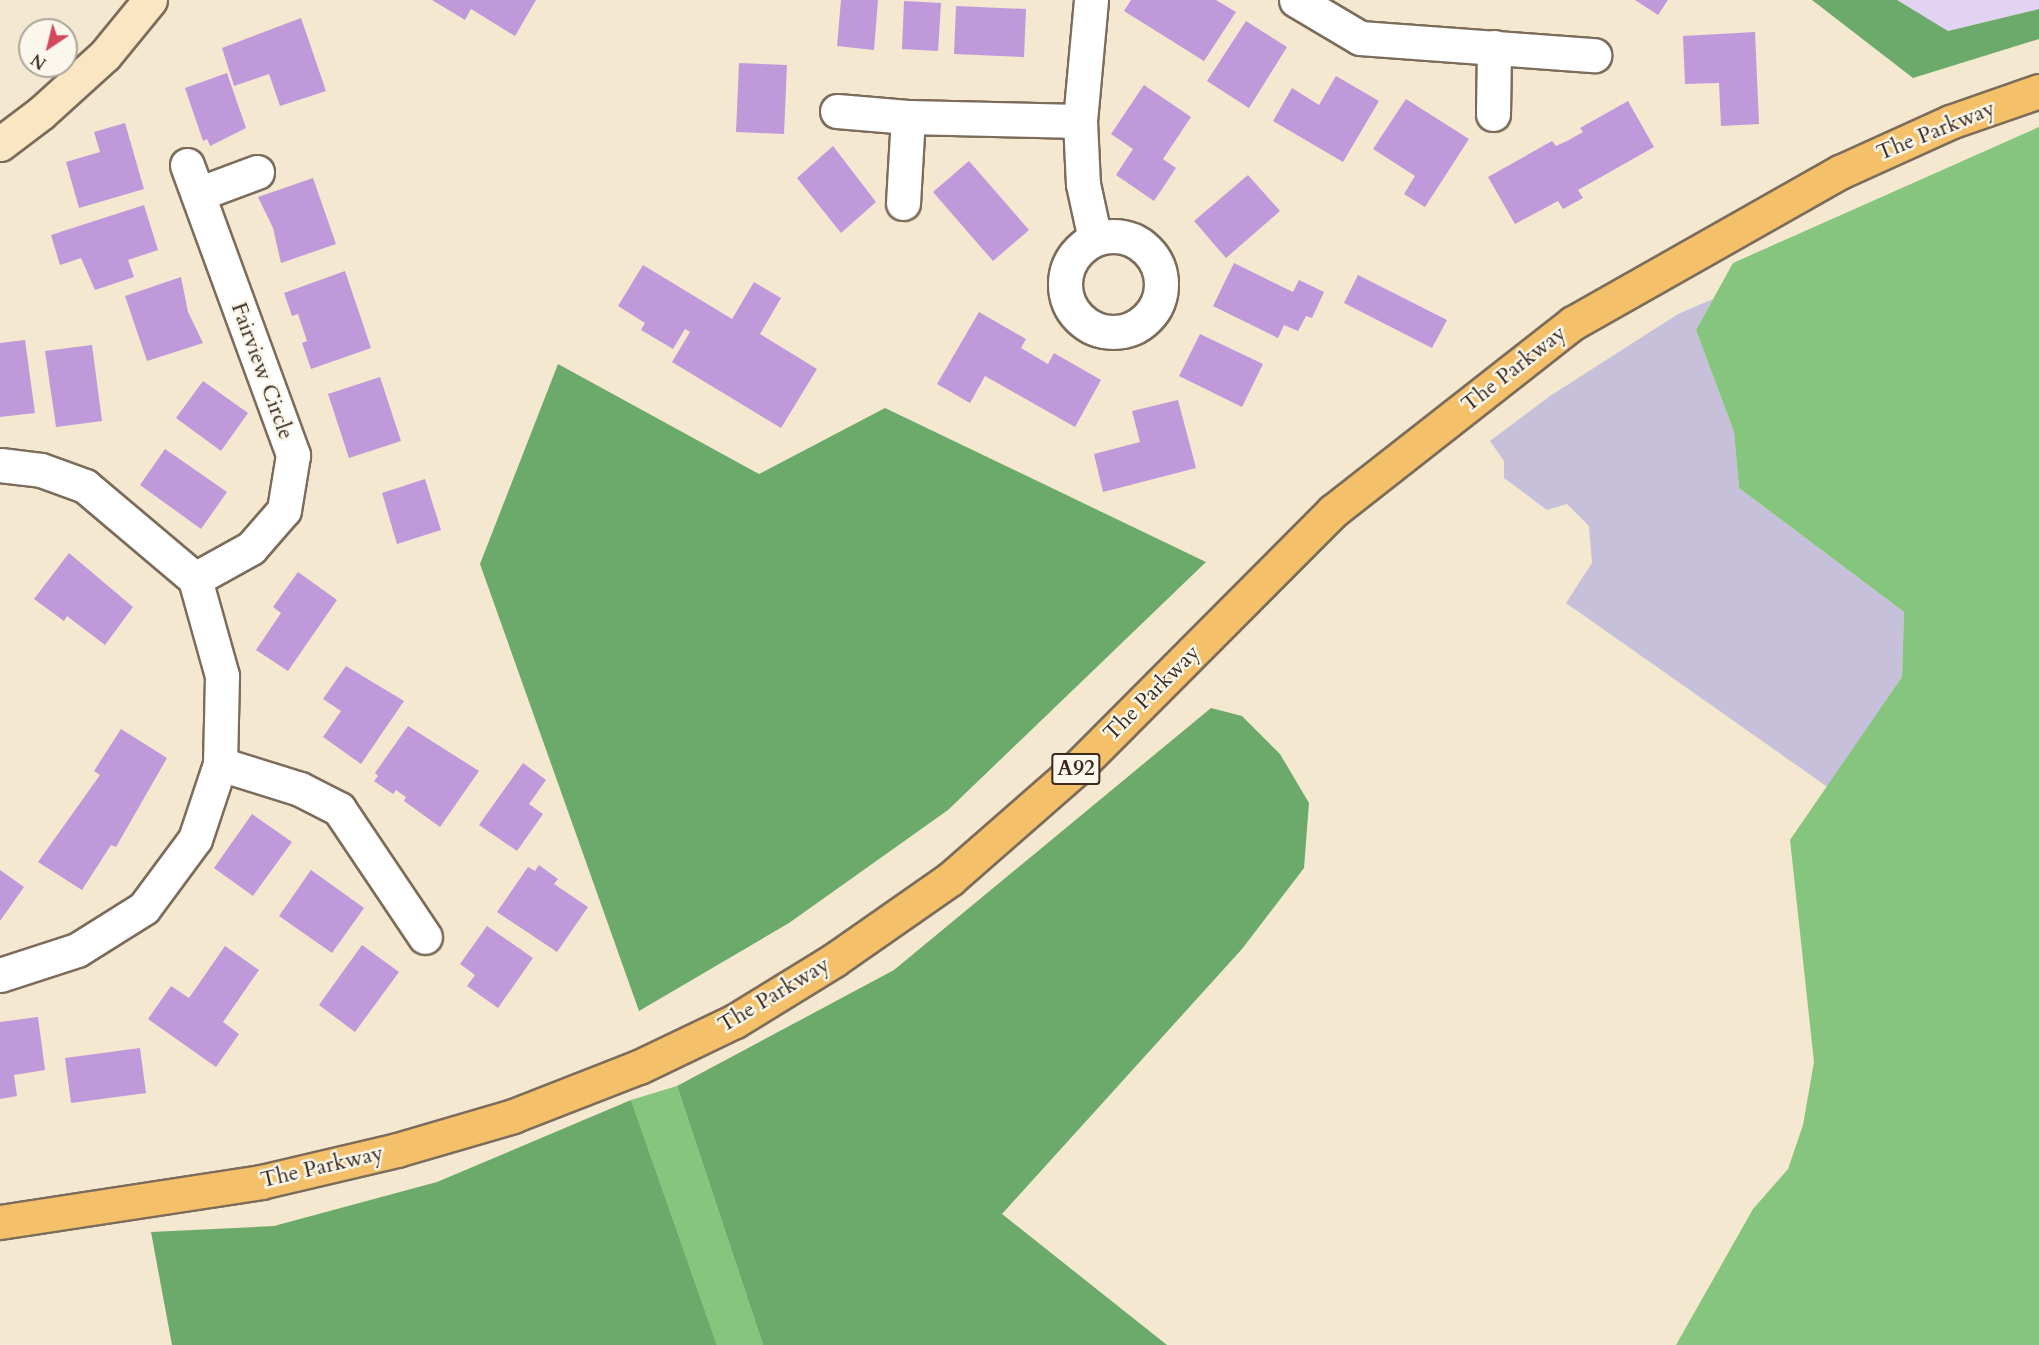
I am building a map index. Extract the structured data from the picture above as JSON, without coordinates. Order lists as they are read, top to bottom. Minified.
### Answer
{"streets":{"main road":["The Parkway","A92"],"street":["Fairview Circle"]},"north":"bottom left"}
